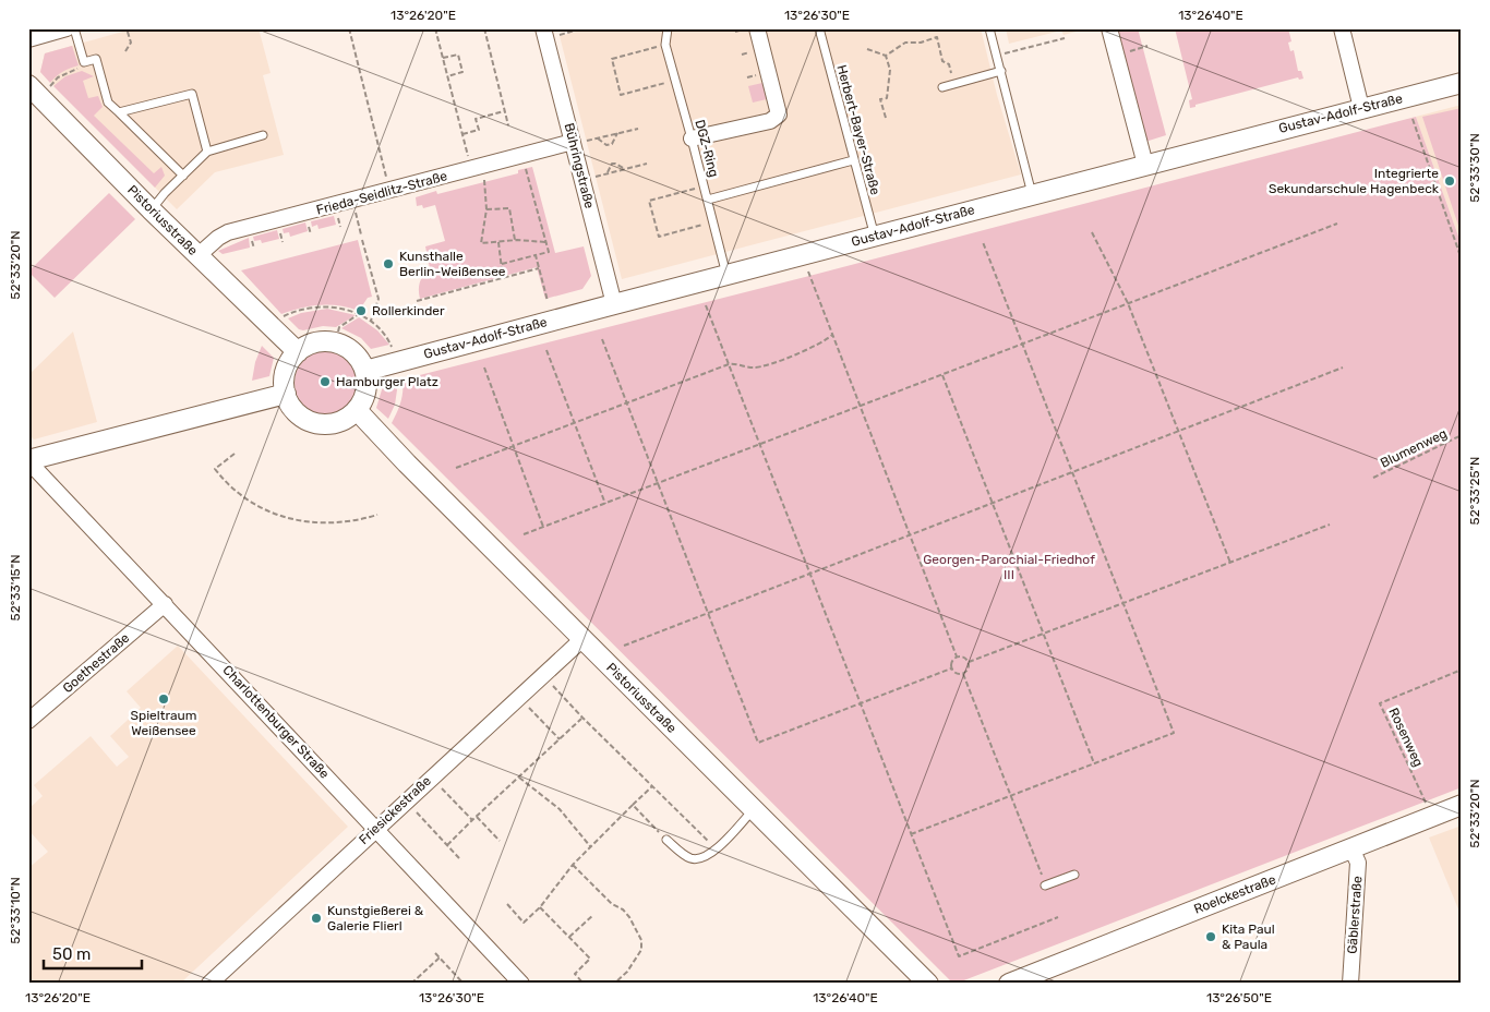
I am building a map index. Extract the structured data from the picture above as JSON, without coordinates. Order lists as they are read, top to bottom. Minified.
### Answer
{"streets":{"street":["Gustav-Adolf-Straße","Bühringstraße","Frieda-Seidlitz-Straße","Pistoriusstraße","Goethestraße","Charlottenburger Straße","Friesickestraße","Roelckestraße","Gäblerstraße"],"lane":["Herbert-Bayer-Straße","DGZ-Ring"],"path":["Blumenweg","Rosenweg"]},"crossings":[["Gustav-Adolf-Straße","Herbert-Bayer-Straße"],["Gustav-Adolf-Straße","DGZ-Ring"],["Gustav-Adolf-Straße","Bühringstraße"],["Gustav-Adolf-Straße","Pistoriusstraße"],["Bühringstraße","Frieda-Seidlitz-Straße"],["Frieda-Seidlitz-Straße","Pistoriusstraße"],["Pistoriusstraße","Friesickestraße"],["Goethestraße","Charlottenburger Straße"],["Charlottenburger Straße","Friesickestraße"],["Roelckestraße","Gäblerstraße"]],"parks":["Georgen-Parochial-Friedhof III"],"places":["Integrierte Sekundarschule Hagenbeck","Kunsthalle Berlin-Weißensee","Rollerkinder","Hamburger Platz","Spieltraum Weißensee","Kunstgießerei & Galerie Flierl","Kita Paul & Paula"],"scale_bar":"50 m","coordinates":["13°26'20\"E","13°26'30\"E","13°26'40\"E","52°33'30\"N","52°33'20\"N","52°33'25\"N","52°33'15\"N","52°33'10\"N","13°26'50\"E"]}
